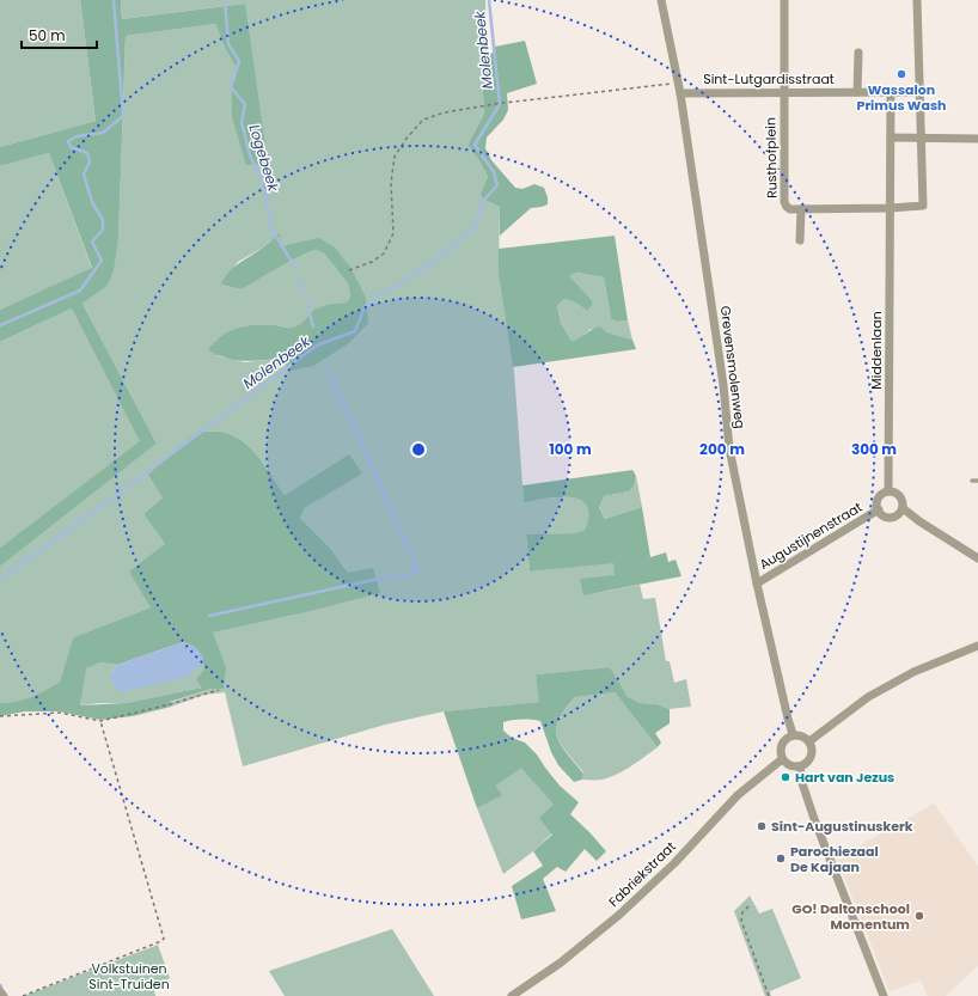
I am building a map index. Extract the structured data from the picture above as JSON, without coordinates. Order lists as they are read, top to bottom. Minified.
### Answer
{"streets":{"street":["Sint-Lutgardisstraat","Rusthofplein","Middenlaan","Grevensmolenweg","Augustijnenstraat","Fabriekstraat"]},"crossings":[["Sint-Lutgardisstraat","Rusthofplein"],["Sint-Lutgardisstraat","Middenlaan"],["Sint-Lutgardisstraat","Grevensmolenweg"],["Middenlaan","Augustijnenstraat"],["Grevensmolenweg","Augustijnenstraat"],["Grevensmolenweg","Fabriekstraat"]],"water":["Molenbeek","Logebeek"],"parks":["Volkstuinen Sint-Truiden"],"places":["Wassalon Primus Wash","Hart van Jezus","Sint-Augustinuskerk","Parochiezaal De Kajaan","GO! Daltonschool Momentum"],"scale_bar":"50 m","rings":["100 m","200 m","300 m"]}
